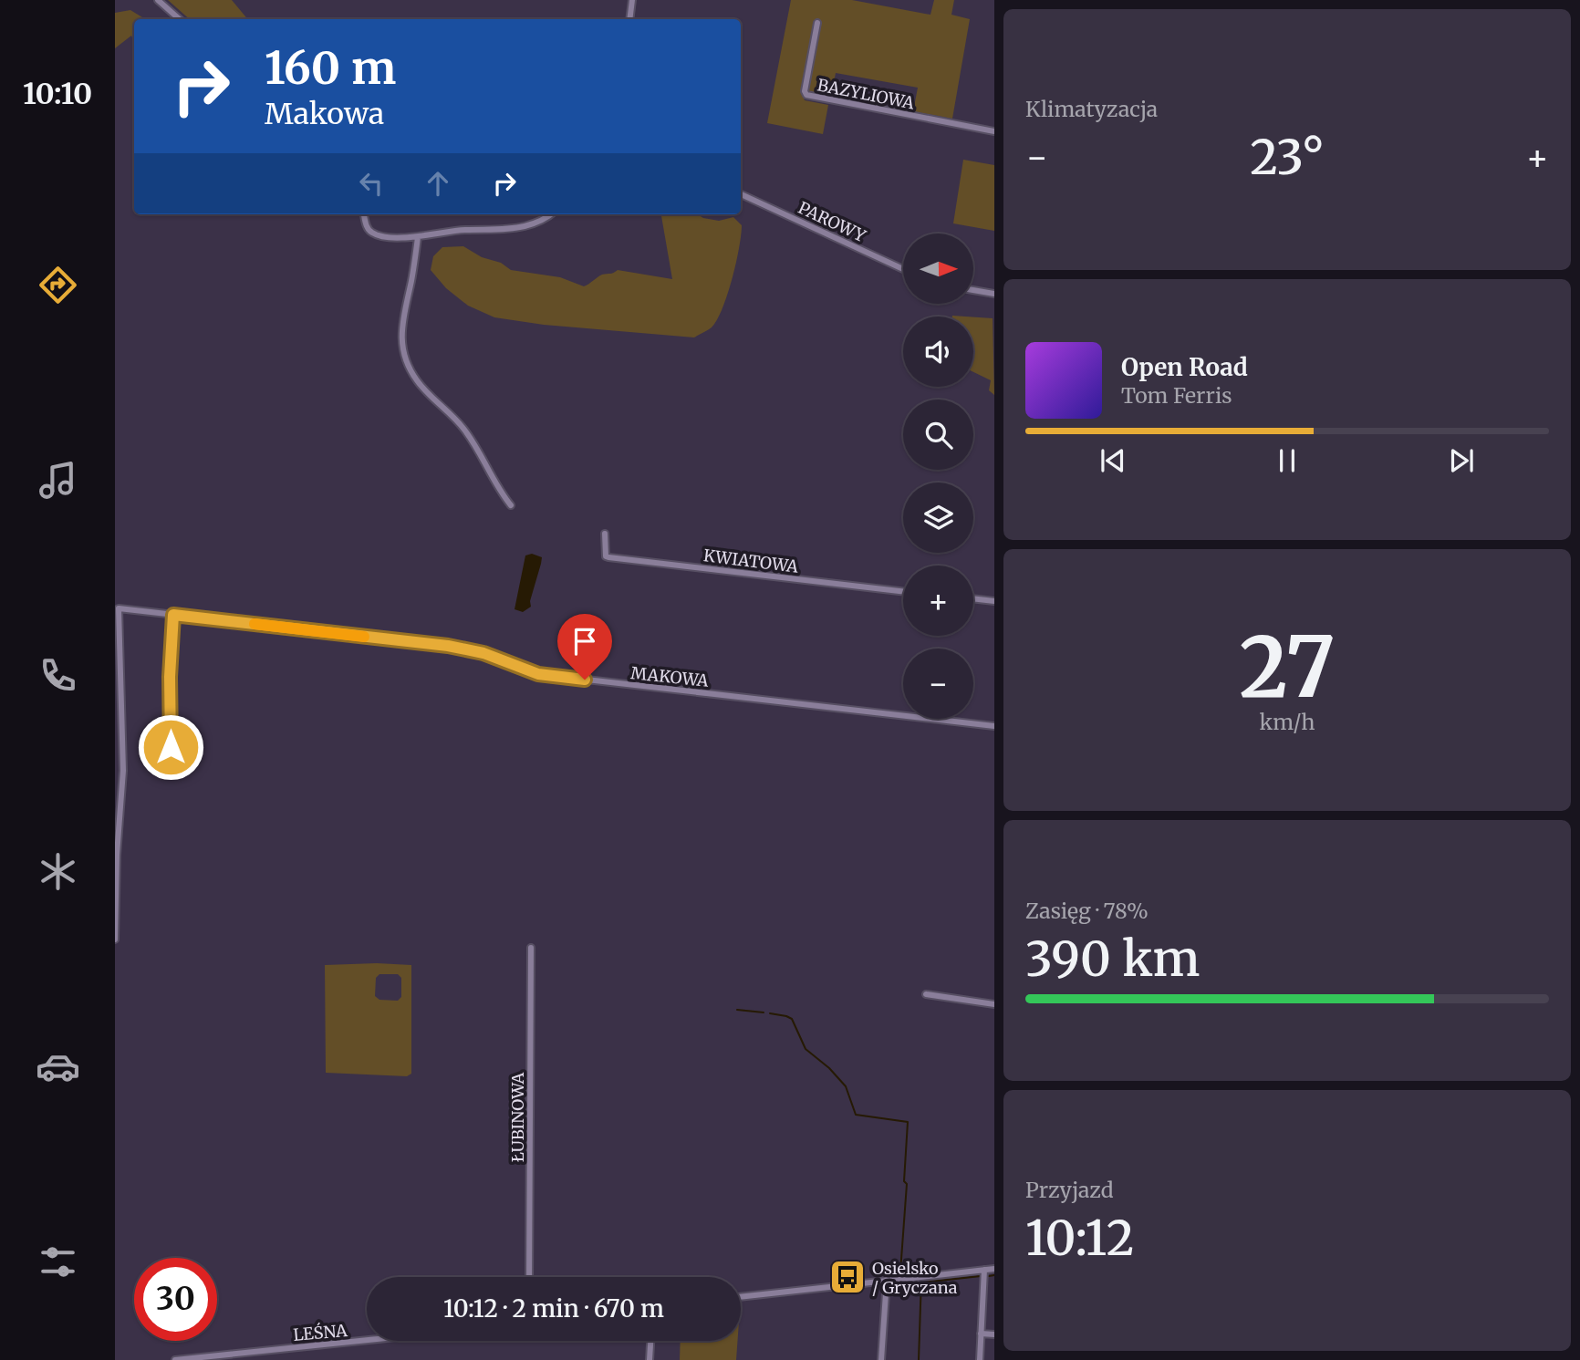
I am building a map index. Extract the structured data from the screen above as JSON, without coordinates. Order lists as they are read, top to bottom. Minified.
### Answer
{"streets":{"street":["BAZYLIOWA","PAROWY","KWIATOWA","MAKOWA","ŁUBINOWA","LEŚNA"]},"places":{"bus stop":["Osielsko / Gryczana"]},"north":"right","page":{"tabs":"10:10","tile":["Klimatyzacja",["27","km/h"],["Zasięg · 78%","390 km"],["Przyjazd","10:12"]],"turn":["160 m","Makowa"],"heat":["−","23°","+"],"map_buttons":["+","−"],"song":["Open Road","Tom Ferris"],"limit":"30","trip":"10:12 · 2 min · 670 m"}}
